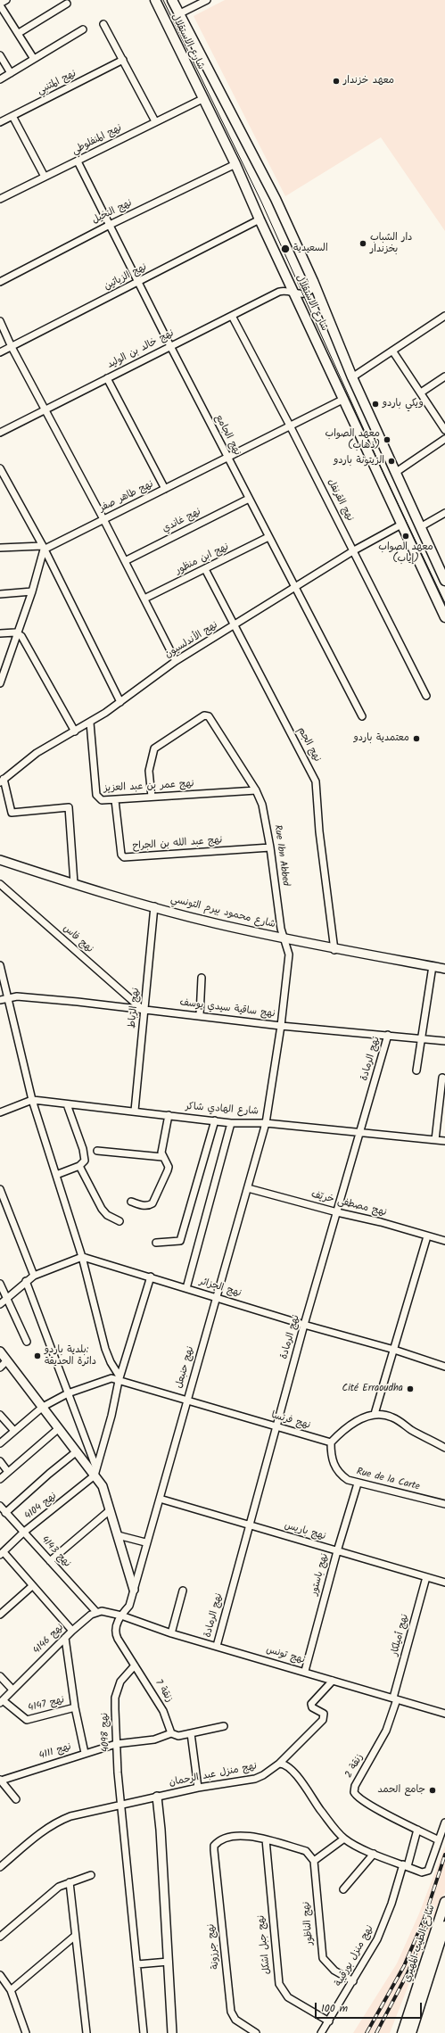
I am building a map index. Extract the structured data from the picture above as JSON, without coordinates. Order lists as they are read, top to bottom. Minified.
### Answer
{"streets":{"main road":["شارع الاستقلال","شارع الطيب المهيري"],"street":["نهج المتنبي","نهج المنفلوطي","نهج النخيل","نهج الزياتين","نهج خالد بن الوليد","نهج الجامع","نهج طاهر صفر","نهج القرنفل","نهج غاندي","نهج ابن منظور","نهج الأندلسيون","نهج الجم","نهج عمر بن عبد العزيز","نهج عبد الله بن الجراح","Rue Ibn Abbed","شارع محمود بيرم التونسي","نهج فاس","نهج الرّباط","نهج ساقية سيدي يوسف","نهج الرمادة","شارع الهادي شاكر","نهج مصطفى خريّف","نهج الجزائر","نهج حنبعل","نهج فرنسا","Rue de la Carte","نهج 4104","نهج باريس","نهج 4143","نهج باستور","نهج أميلكار","نهج 4146","نهج تونس","زنقة 7","نهج 4147","نهج 4098","نهج 4111","زنقة 2","نهج منزل عبد الرحمان","نهج الناظور","نهج جبل اشكل","نهج جرزونة","نهج منزل بورقيبة"]},"crossings":[["شارع الاستقلال","نهج المنفلوطي"],["شارع الاستقلال","نهج النخيل"],["شارع الاستقلال","نهج الزياتين"],["شارع الاستقلال","نهج خالد بن الوليد"],["شارع الاستقلال","نهج طاهر صفر"],["شارع الاستقلال","نهج الأندلسيون"],["نهج المنفلوطي","نهج الجامع"],["نهج النخيل","نهج الجامع"],["نهج الزياتين","نهج الجامع"],["نهج خالد بن الوليد","نهج الجامع"],["نهج خالد بن الوليد","نهج القرنفل"],["نهج الجامع","نهج طاهر صفر"],["نهج الجامع","نهج غاندي"],["نهج الجامع","نهج ابن منظور"],["نهج الجامع","نهج الأندلسيون"],["نهج طاهر صفر","نهج القرنفل"],["نهج القرنفل","نهج الأندلسيون"],["نهج ابن منظور","نهج الجم"],["نهج الأندلسيون","نهج الجم"],["نهج الأندلسيون","نهج عمر بن عبد العزيز"],["نهج الجم","شارع محمود بيرم التونسي"],["نهج عمر بن عبد العزيز","نهج عبد الله بن الجراح"],["نهج عمر بن عبد العزيز","Rue Ibn Abbed"],["نهج عبد الله بن الجراح","Rue Ibn Abbed"],["Rue Ibn Abbed","شارع محمود بيرم التونسي"],["Rue Ibn Abbed","نهج ساقية سيدي يوسف"],["Rue Ibn Abbed","شارع الهادي شاكر"],["Rue Ibn Abbed","نهج حنبعل"],["شارع محمود بيرم التونسي","نهج الرّباط"],["نهج فاس","نهج الرّباط"],["نهج فاس","نهج ساقية سيدي يوسف"],["نهج الرّباط","نهج ساقية سيدي يوسف"],["نهج الرّباط","شارع الهادي شاكر"],["نهج ساقية سيدي يوسف","نهج الرمادة"],["نهج الرمادة","شارع الهادي شاكر"],["نهج الرمادة","نهج مصطفى خريّف"],["نهج الرمادة","نهج الجزائر"],["نهج الرمادة","نهج فرنسا"],["نهج الرمادة","نهج باريس"],["نهج الرمادة","نهج تونس"],["شارع الهادي شاكر","نهج حنبعل"],["نهج مصطفى خريّف","نهج حنبعل"],["نهج الجزائر","نهج حنبعل"],["نهج حنبعل","نهج فرنسا"],["نهج حنبعل","نهج باريس"],["نهج حنبعل","نهج تونس"],["نهج حنبعل","زنقة 7"],["نهج فرنسا","Rue de la Carte"],["Rue de la Carte","نهج باستور"],["نهج 4104","نهج 4143"],["نهج باريس","نهج باستور"],["نهج باريس","نهج أميلكار"],["نهج 4143","نهج 4146"],["نهج باستور","نهج تونس"],["نهج أميلكار","نهج تونس"],["نهج أميلكار","زنقة 2"],["نهج 4146","نهج 4147"],["نهج تونس","زنقة 7"],["نهج تونس","زنقة 2"],["نهج تونس","نهج منزل عبد الرحمان"],["زنقة 7","نهج 4098"],["زنقة 7","نهج 4111"],["نهج 4098","نهج 4111"],["زنقة 2","نهج منزل بورقيبة"],["نهج الناظور","نهج منزل بورقيبة"],["نهج جبل اشكل","نهج جرزونة"],["نهج جبل اشكل","نهج منزل بورقيبة"]],"places":["معهد خزندار","دار الشباب بخزندار","السعيدية","ويكي باردو","معهد الصواب (ذهاب)","الزيتونة باردو","معهد الصواب (إياب)","معتمدية باردو","بلدية باردو: دائرة الحديقة","Cité Erraoudha","جامع الحمد"],"scale_bar":"100 m"}
